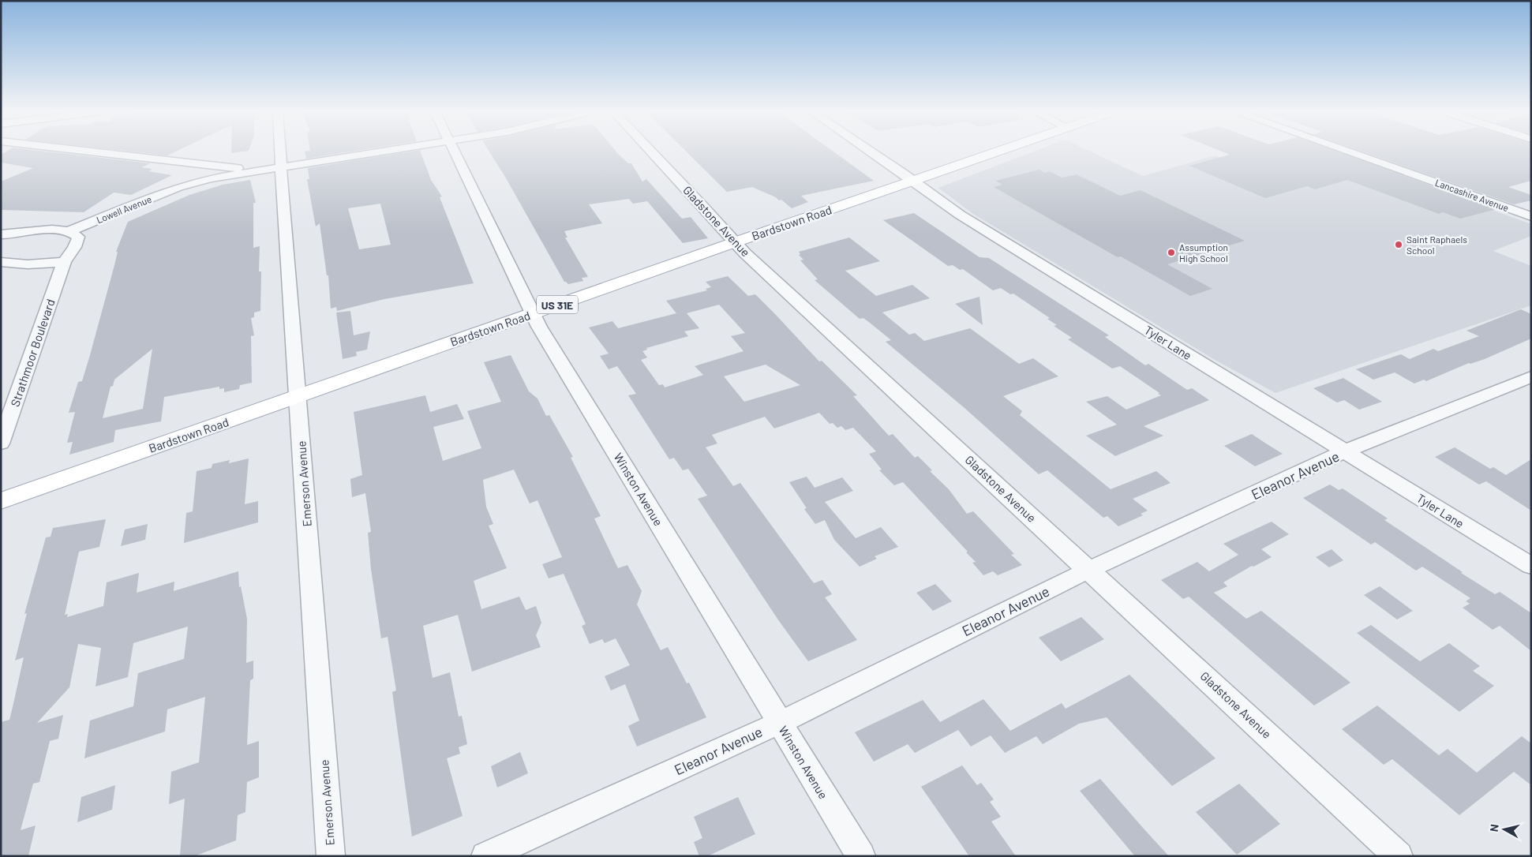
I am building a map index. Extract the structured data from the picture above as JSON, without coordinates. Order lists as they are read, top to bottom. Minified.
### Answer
{"streets":{"main road":["Bardstown Road","US 31E"],"street":["Lancashire Avenue","Lowell Avenue","Gladstone Avenue","Tyler Lane","Strathmoor Boulevard","Eleanor Avenue","Emerson Avenue","Winston Avenue"]},"crossings":[["Lowell Avenue","Emerson Avenue"],["Gladstone Avenue","Bardstown Road"],["Gladstone Avenue","Eleanor Avenue"],["Bardstown Road","Tyler Lane"],["Bardstown Road","Emerson Avenue"],["Bardstown Road","Winston Avenue"],["Tyler Lane","Eleanor Avenue"],["Eleanor Avenue","Winston Avenue"]],"places":["Saint Raphaels School","Assumption High School"],"north":"left"}
